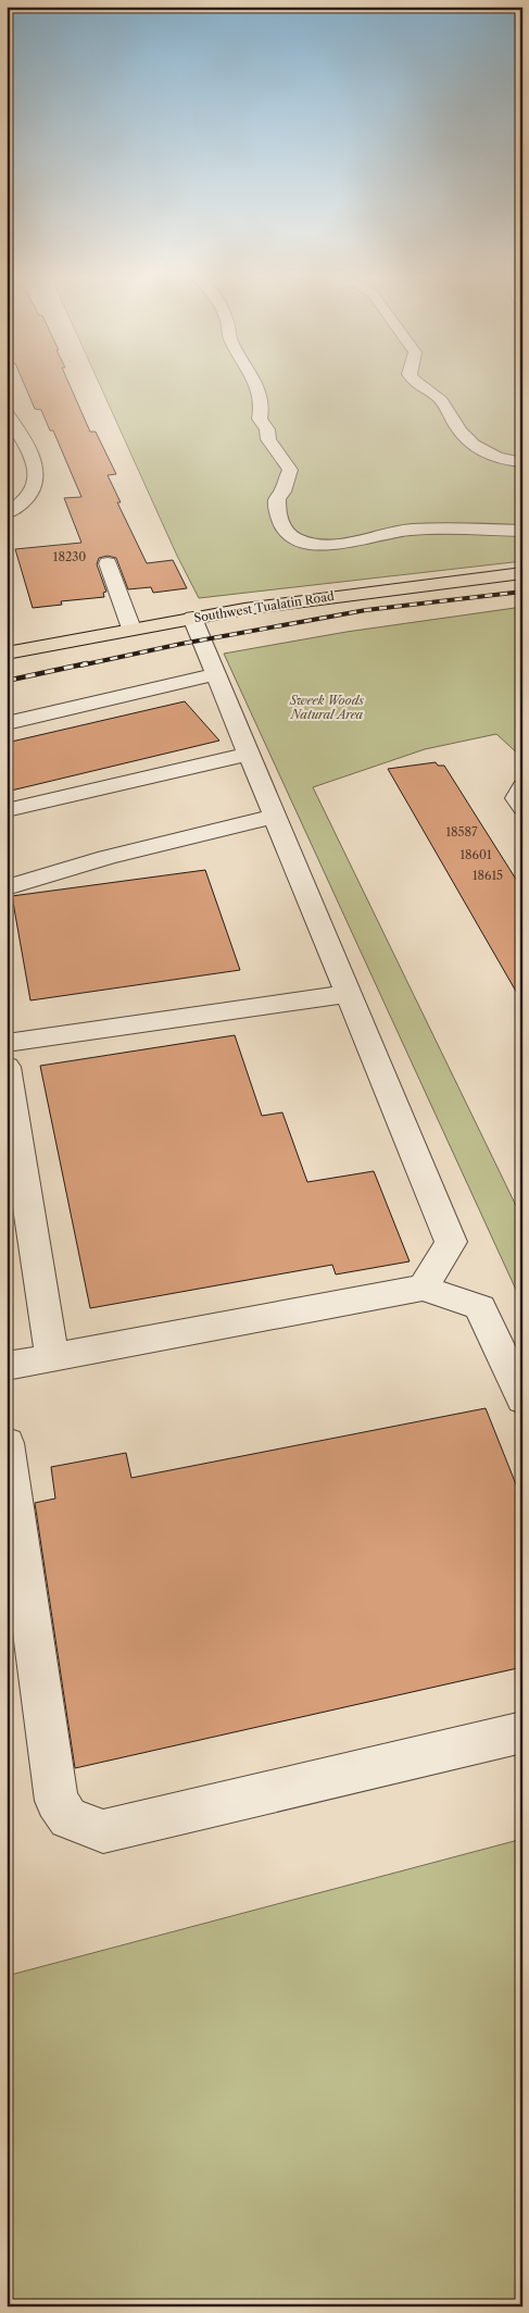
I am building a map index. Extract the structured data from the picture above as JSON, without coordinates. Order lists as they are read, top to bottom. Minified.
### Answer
{"streets":{"main road":["Southwest Tualatin Road"]},"parks":["Sweek Woods Natural Area"],"house_numbers":["18230","18587","18601","18615"]}
